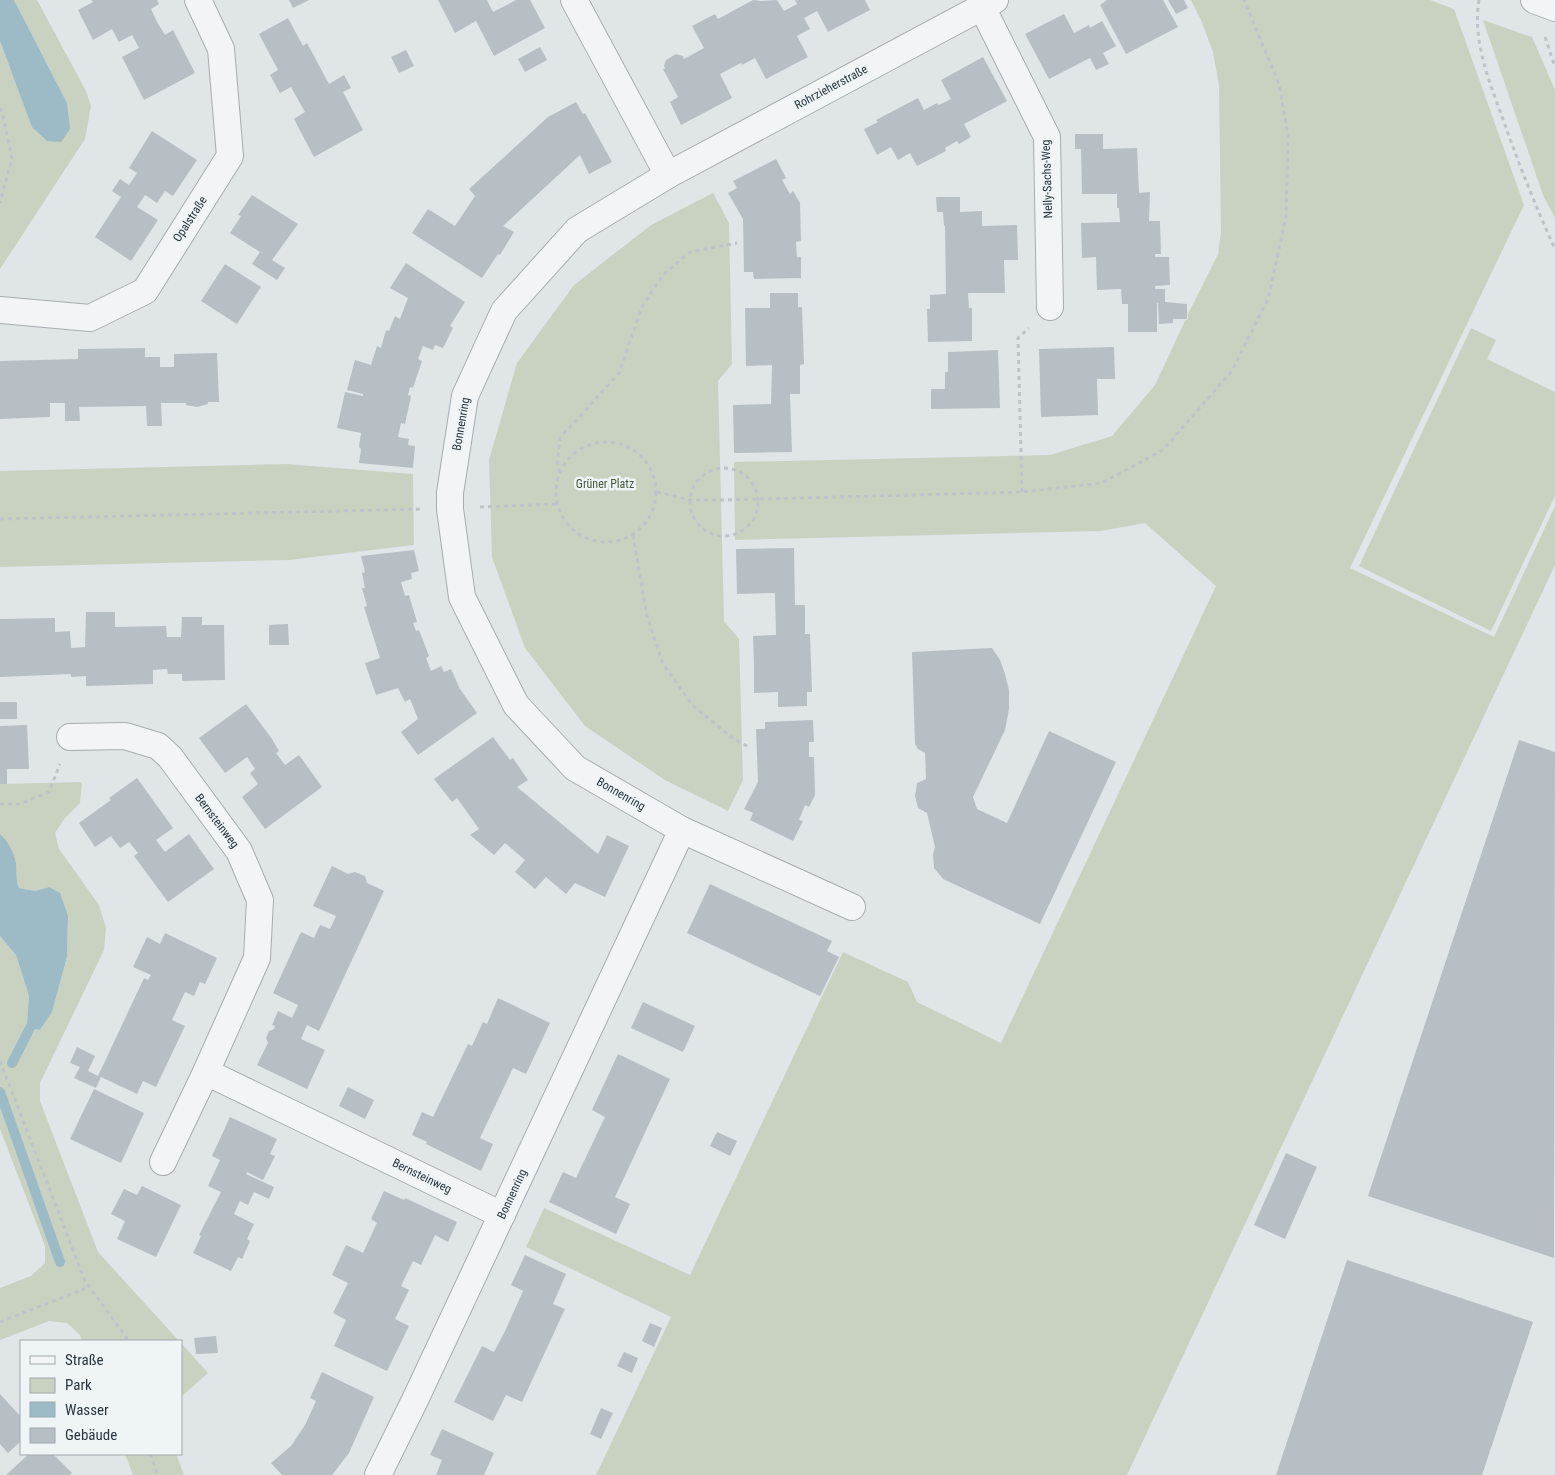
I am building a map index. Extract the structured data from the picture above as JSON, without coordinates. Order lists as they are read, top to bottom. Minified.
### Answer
{"streets":{"street":["Rohrzieherstraße","Nelly-Sachs-Weg","Opalstraße","Bonnenring","Bernsteinweg"]},"crossings":[["Rohrzieherstraße","Nelly-Sachs-Weg"],["Rohrzieherstraße","Bonnenring"],["Bonnenring","Bernsteinweg"]],"parks":["Grüner Platz"],"legend":["Straße","Park","Wasser","Gebäude"]}
